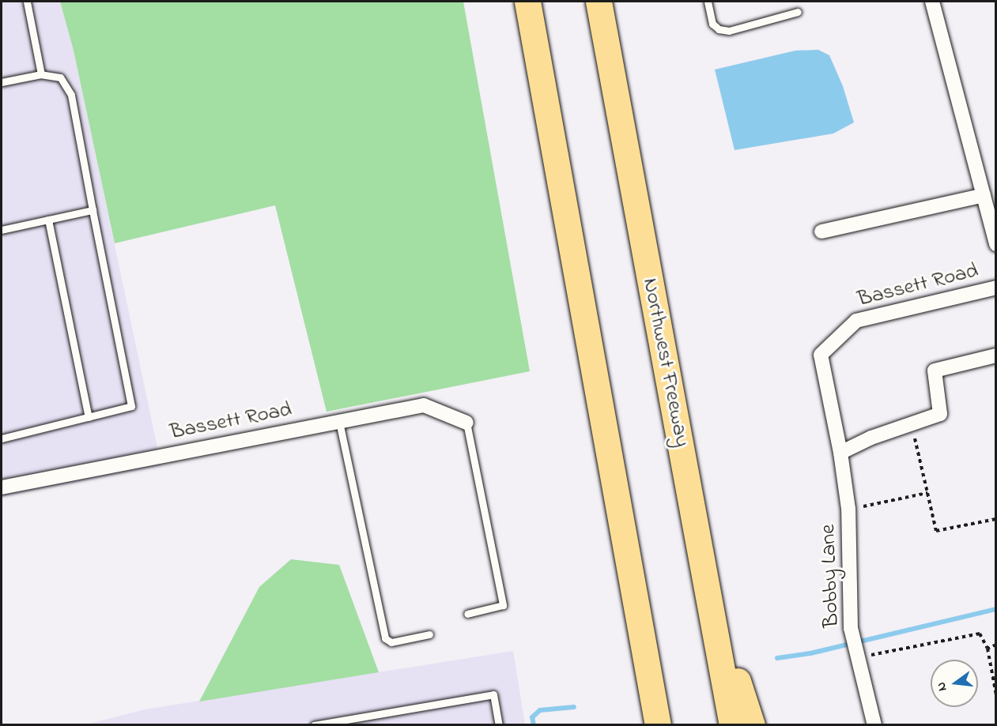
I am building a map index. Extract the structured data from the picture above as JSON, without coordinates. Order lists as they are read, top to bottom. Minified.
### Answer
{"streets":{"highway":["Northwest Freeway"],"street":["Bassett Road","Bobby Lane"]},"crossings":[["Bassett Road","Bobby Lane"]],"north":"left"}
